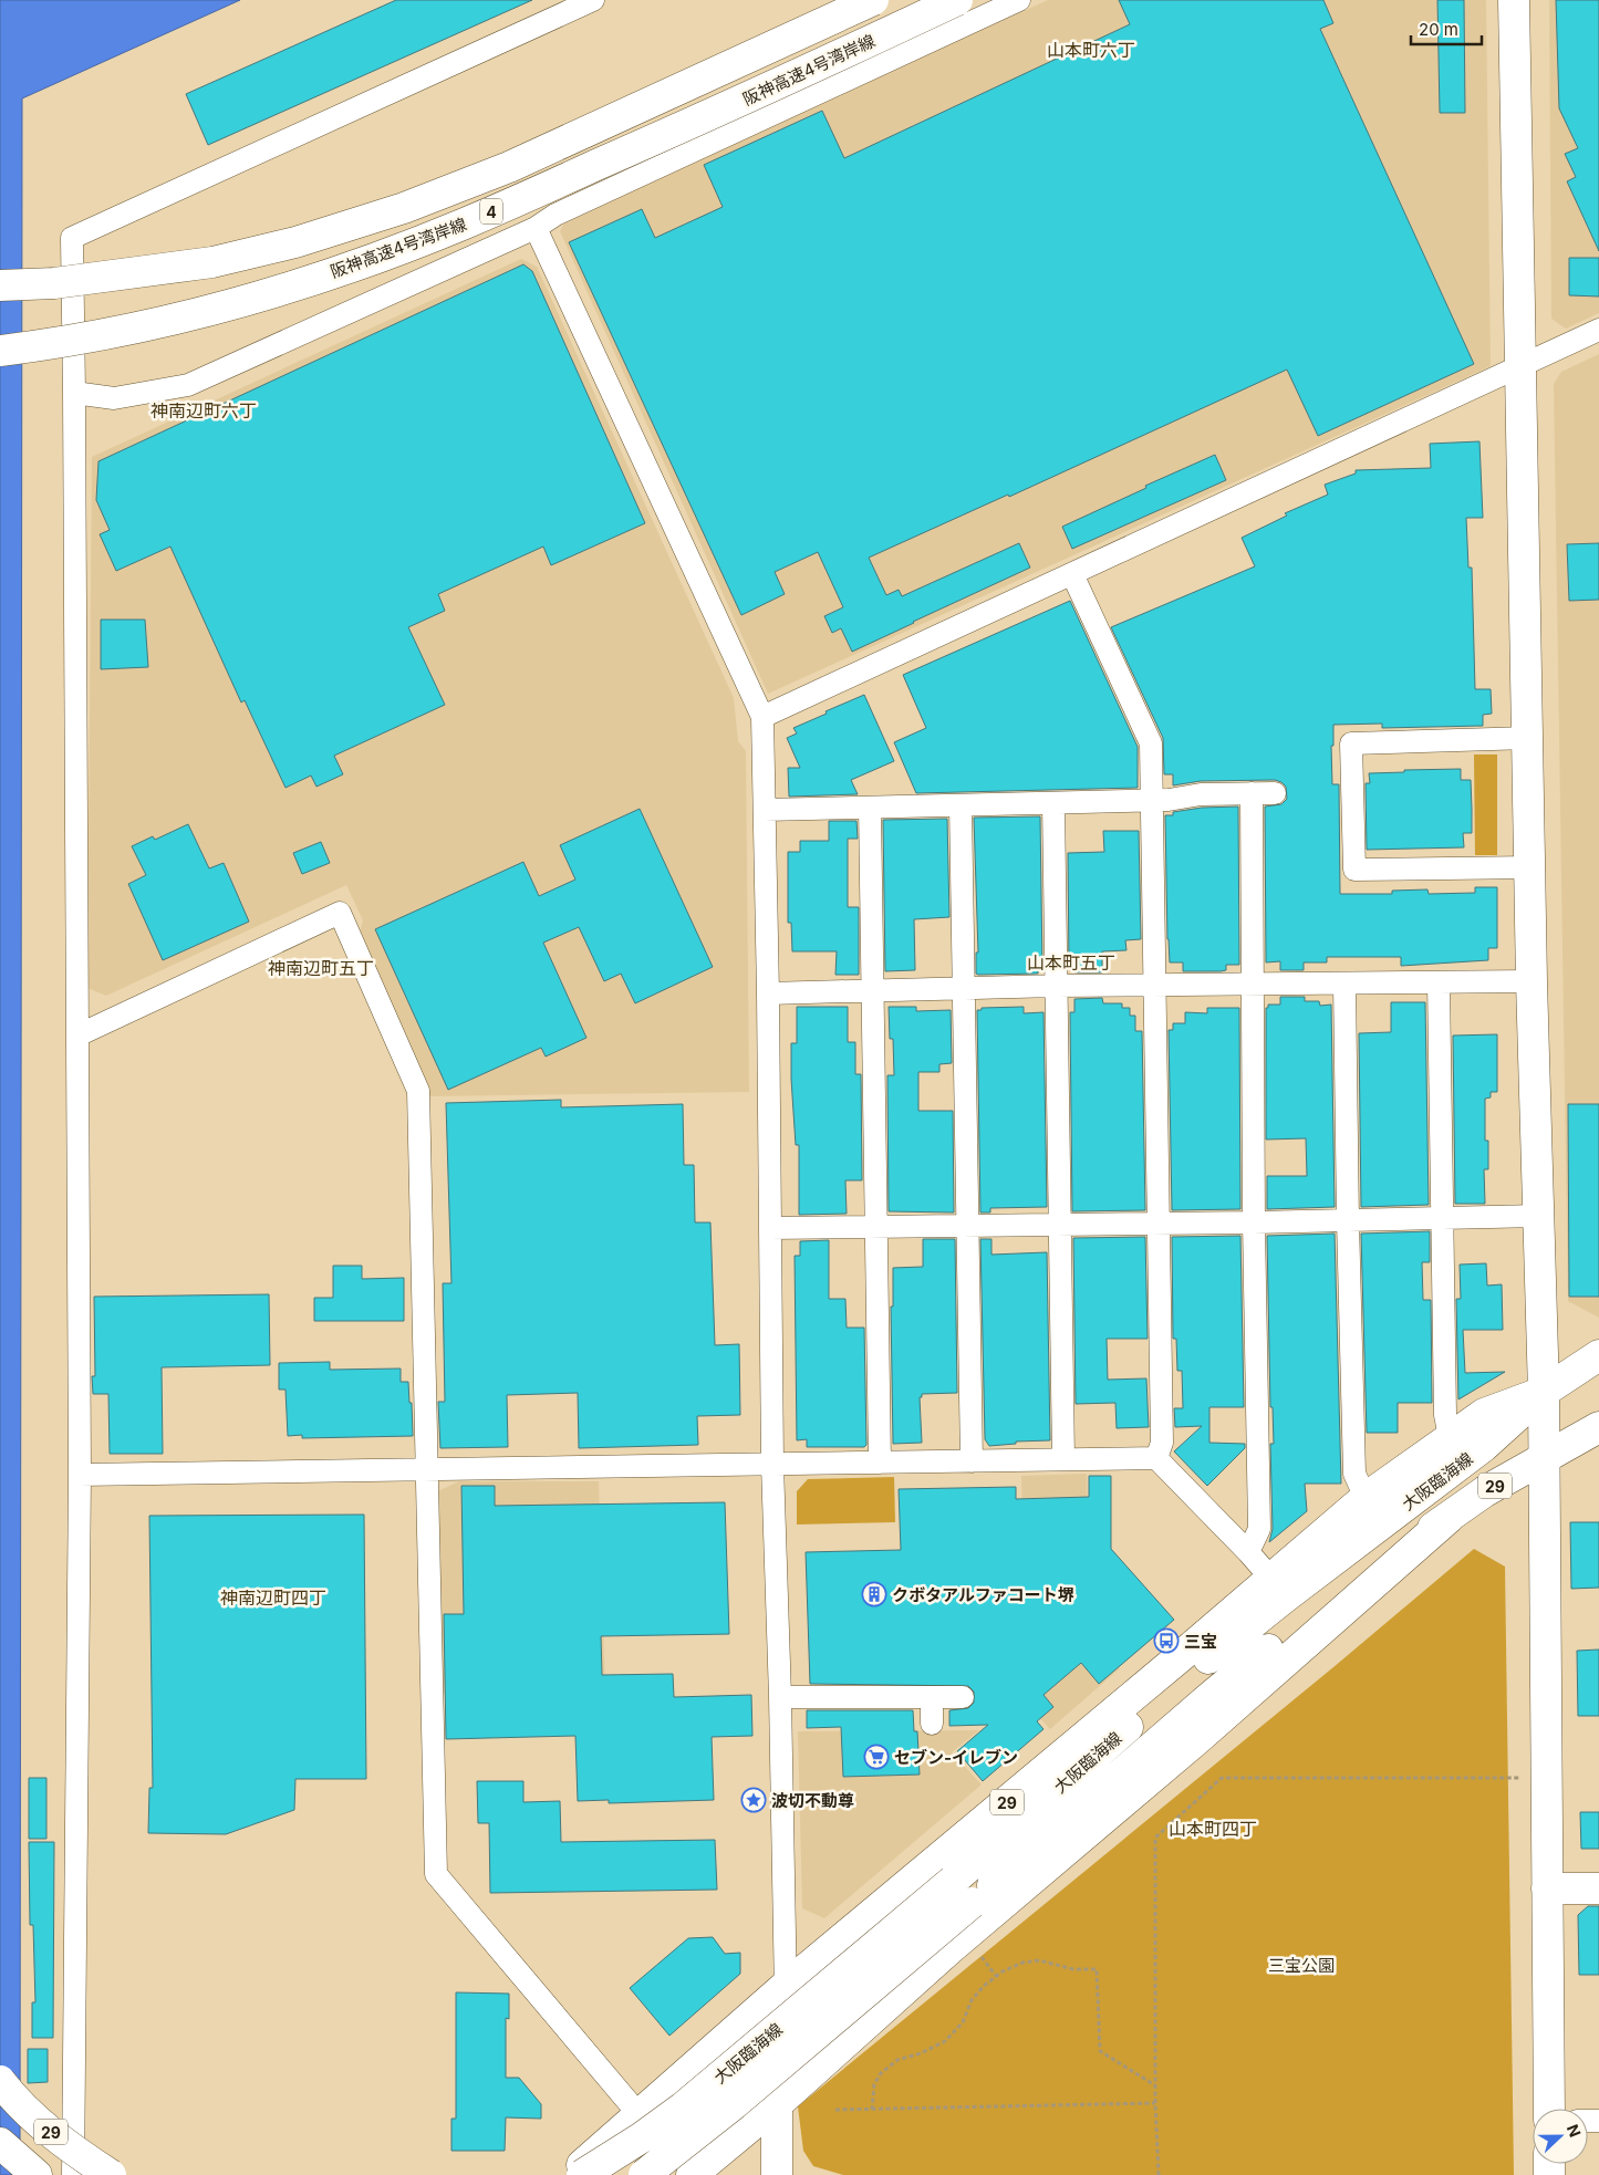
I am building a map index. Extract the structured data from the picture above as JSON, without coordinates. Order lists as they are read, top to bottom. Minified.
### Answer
{"streets":{"main road":["阪神高速4号湾岸線","4","大阪臨海線","29"]},"crossings":[["大阪臨海線","29"]],"districts":["山本町六丁","神南辺町六丁","山本町五丁","神南辺町五丁","神南辺町四丁","山本町四丁"],"parks":["三宝公園"],"places":{"building":["クボタアルファコート堺"],"bus stop":["三宝"],"supermarket":["セブン-イレブン"],"place":["波切不動尊"]},"scale_bar":"20 m","north":"right"}
